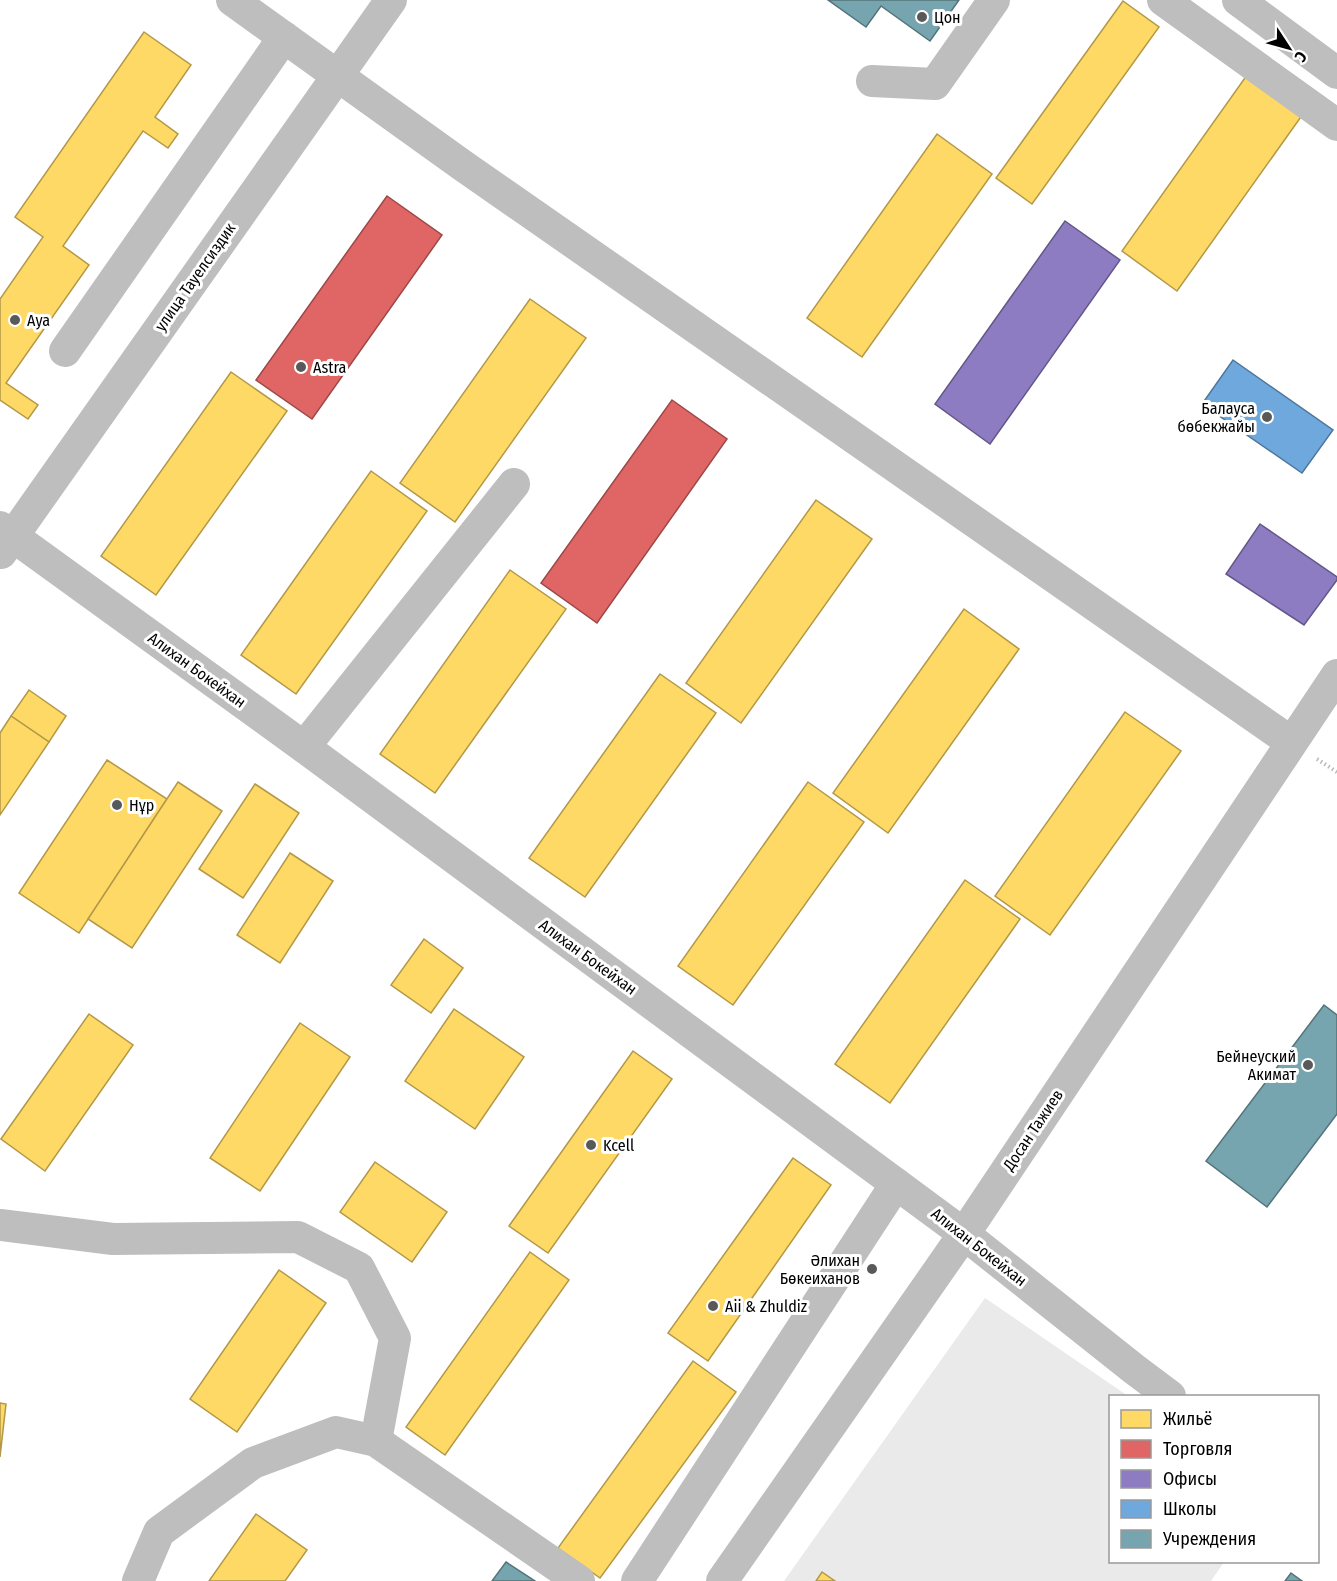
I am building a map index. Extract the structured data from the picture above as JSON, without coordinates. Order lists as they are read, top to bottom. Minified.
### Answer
{"streets":{"street":["улица Тауелсиздик","Алихан Бокейхан","Досан Тажиев"]},"crossings":[["улица Тауелсиздик","Алихан Бокейхан"],["Алихан Бокейхан","Досан Тажиев"]],"places":["Цон","Aya","Astra","Балауса бөбекжайы","Нұр","Бейнеуский Акимат","Kcell","Әлихан Бөкеиханов","Aii & Zhuldiz"],"legend":["Жильё","Торговля","Офисы","Школы","Учреждения"],"north":"bottom right"}
